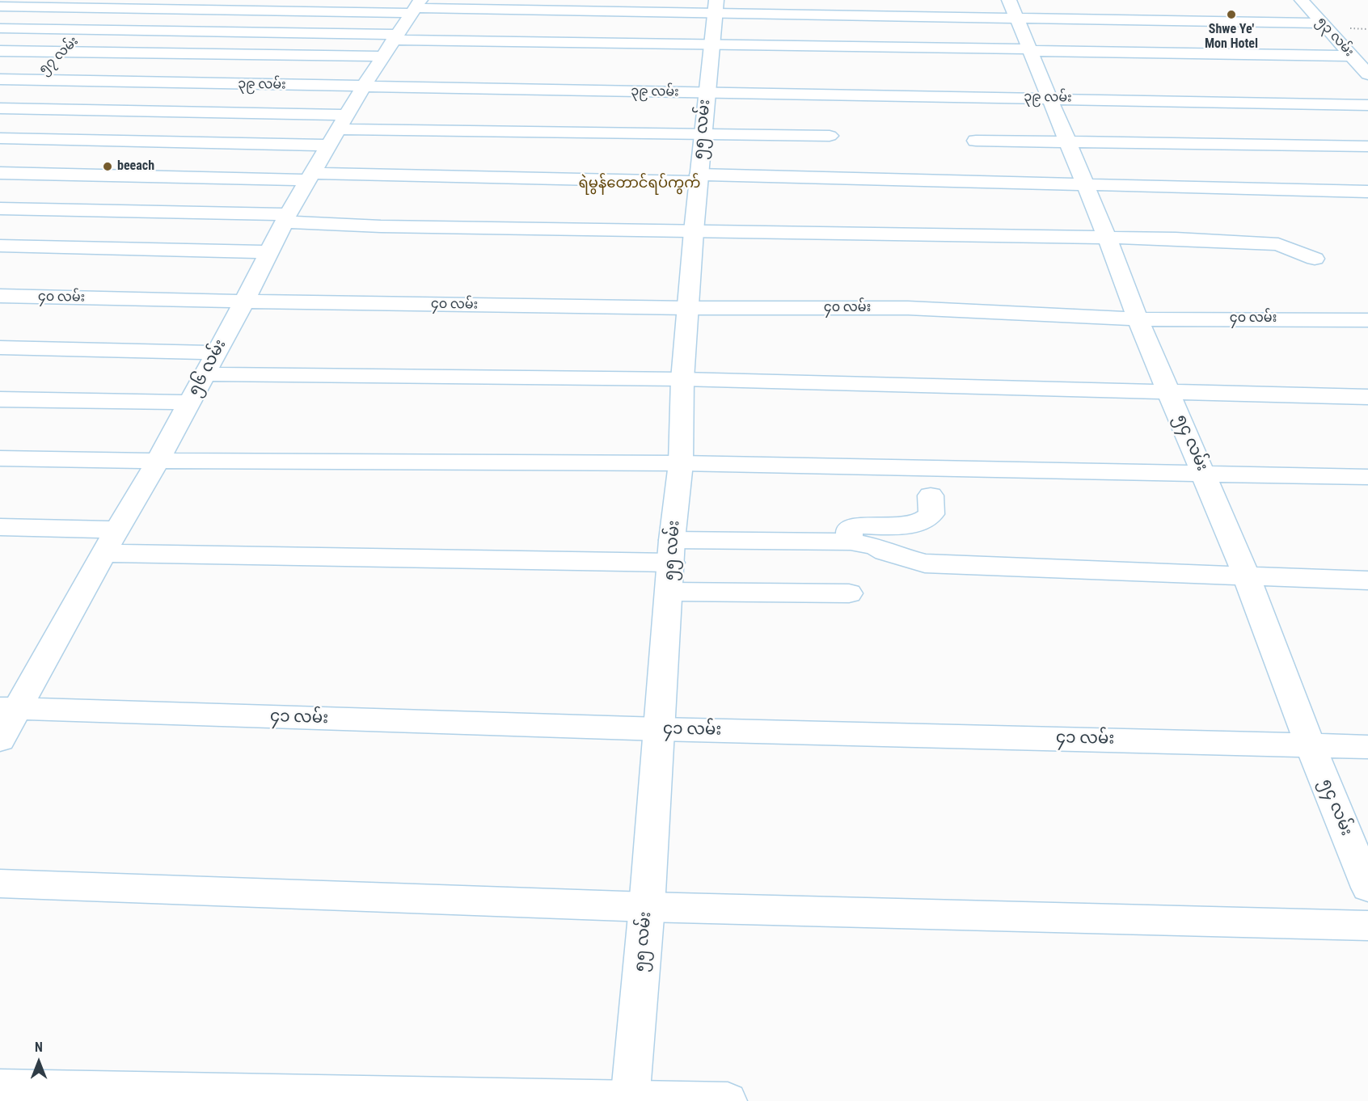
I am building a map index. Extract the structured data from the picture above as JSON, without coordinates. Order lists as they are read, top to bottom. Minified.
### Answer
{"streets":{"street":["၅၃ လမ်း","၅၇ လမ်း","၃၉ လမ်း","၅၅ လမ်း","၄၀ လမ်း","၅၆ လမ်း","၅၄ လမ်း","၄၁ လမ်း"]},"crossings":[["၅၇ လမ်း","၃၉ လမ်း"],["၃၉ လမ်း","၅၅ လမ်း"],["၃၉ လမ်း","၅၆ လမ်း"],["၃၉ လမ်း","၅၄ လမ်း"],["၅၅ လမ်း","၄၀ လမ်း"],["၅၅ လမ်း","၄၁ လမ်း"],["၄၀ လမ်း","၅၆ လမ်း"],["၄၀ လမ်း","၅၄ လမ်း"],["၅၆ လမ်း","၄၁ လမ်း"],["၅၄ လမ်း","၄၁ လမ်း"]],"districts":["ရဲမွန်တောင်ရပ်ကွက်"],"places":["Shwe Ye' Mon Hotel","beeach"],"north":"top"}
